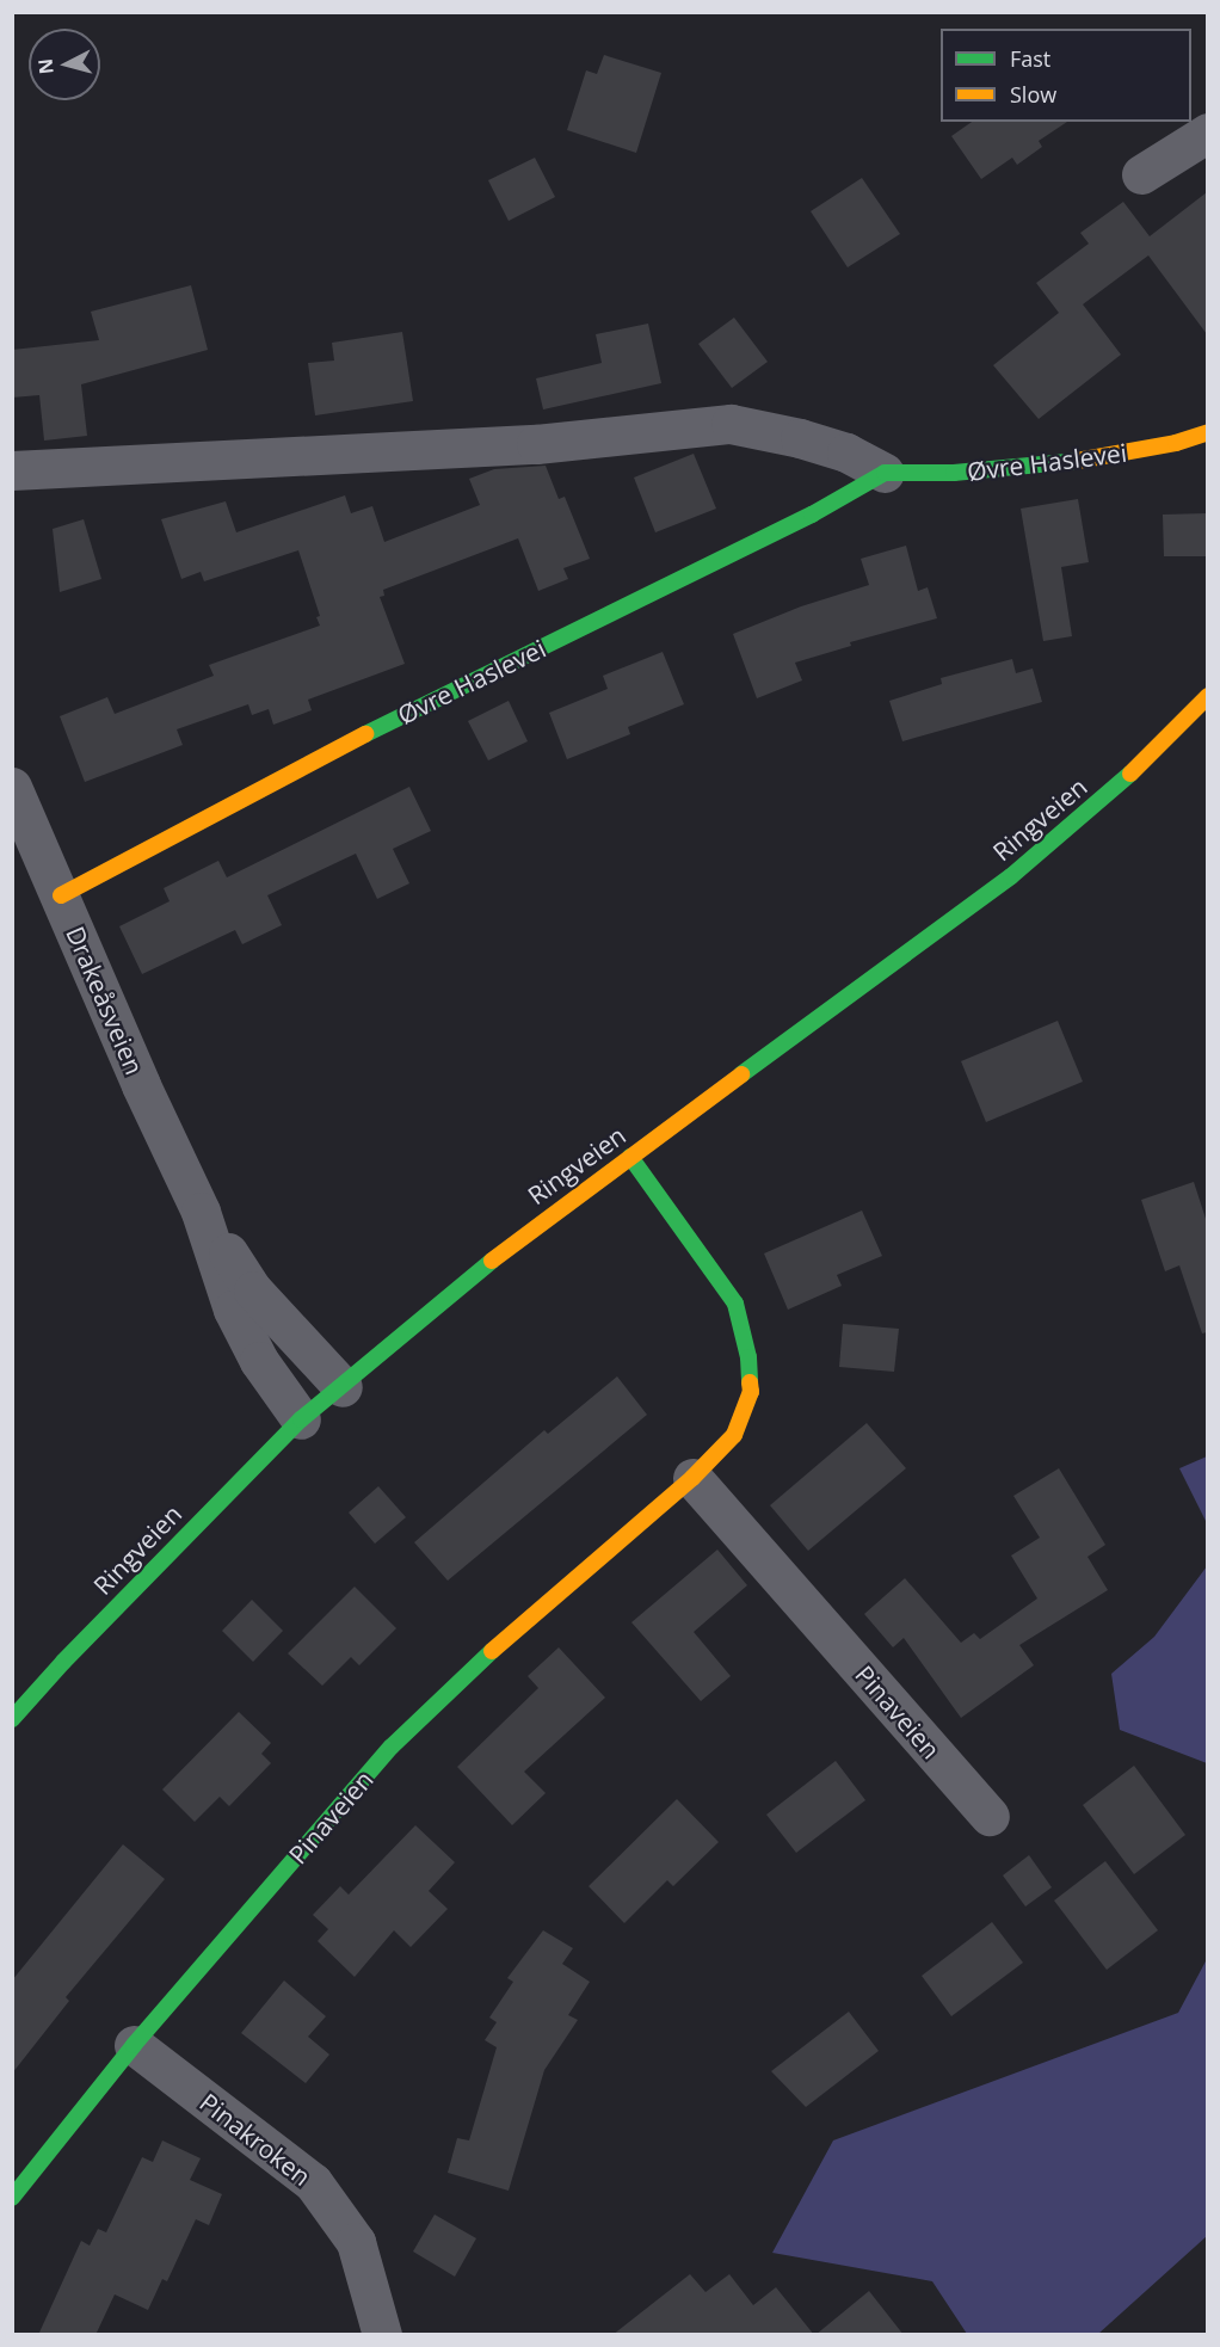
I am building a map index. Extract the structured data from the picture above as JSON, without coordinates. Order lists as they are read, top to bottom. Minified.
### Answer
{"streets":{"street":["Øvre Haslevei","Ringveien","Drakeåsveien","Pinaveien","Pinakroken"]},"crossings":[["Øvre Haslevei","Drakeåsveien"],["Ringveien","Drakeåsveien"],["Ringveien","Pinaveien"],["Pinaveien","Pinakroken"]],"legend":["Fast","Slow"],"north":"left"}
